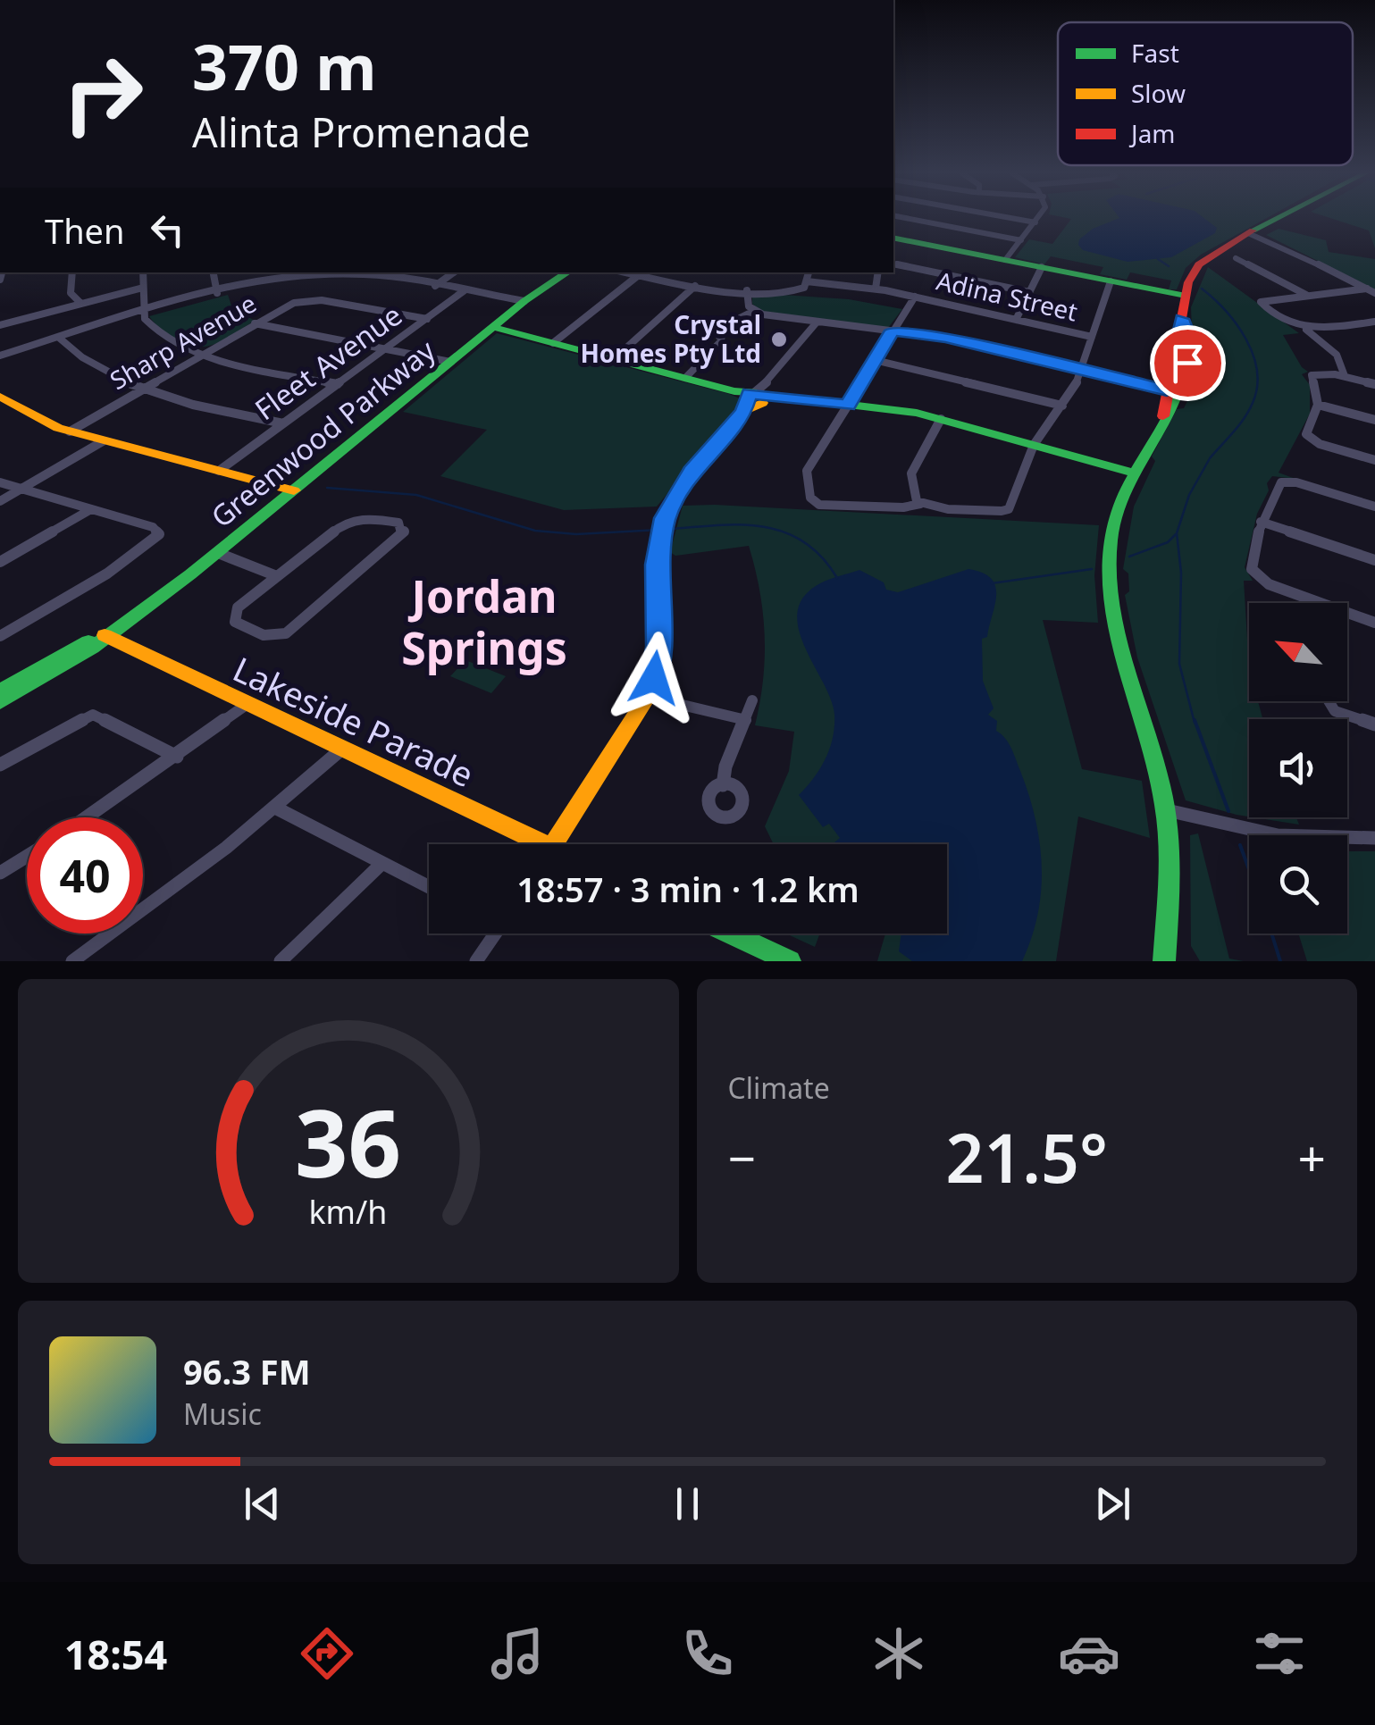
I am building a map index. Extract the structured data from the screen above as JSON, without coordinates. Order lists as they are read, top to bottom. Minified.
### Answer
{"streets":{"street":["Adina Street","Sharp Avenue","Fleet Avenue","Greenwood Parkway","Lakeside Parade"]},"crossings":[["Sharp Avenue","Fleet Avenue"],["Greenwood Parkway","Lakeside Parade"]],"districts":["Jordan Springs"],"places":["Crystal Homes Pty Ltd"],"legend":["Fast","Slow","Jam"],"north":"top left","page":{"turn":["370 m","Alinta Promenade"],"then":"Then","limit":"40","trip":"18:57 · 3 min · 1.2 km","tile":"Climate","heat":["−","21.5°","+"],"song":["96.3 FM","Music"],"tabs":"18:54","gauge":["36","km/h"]}}
